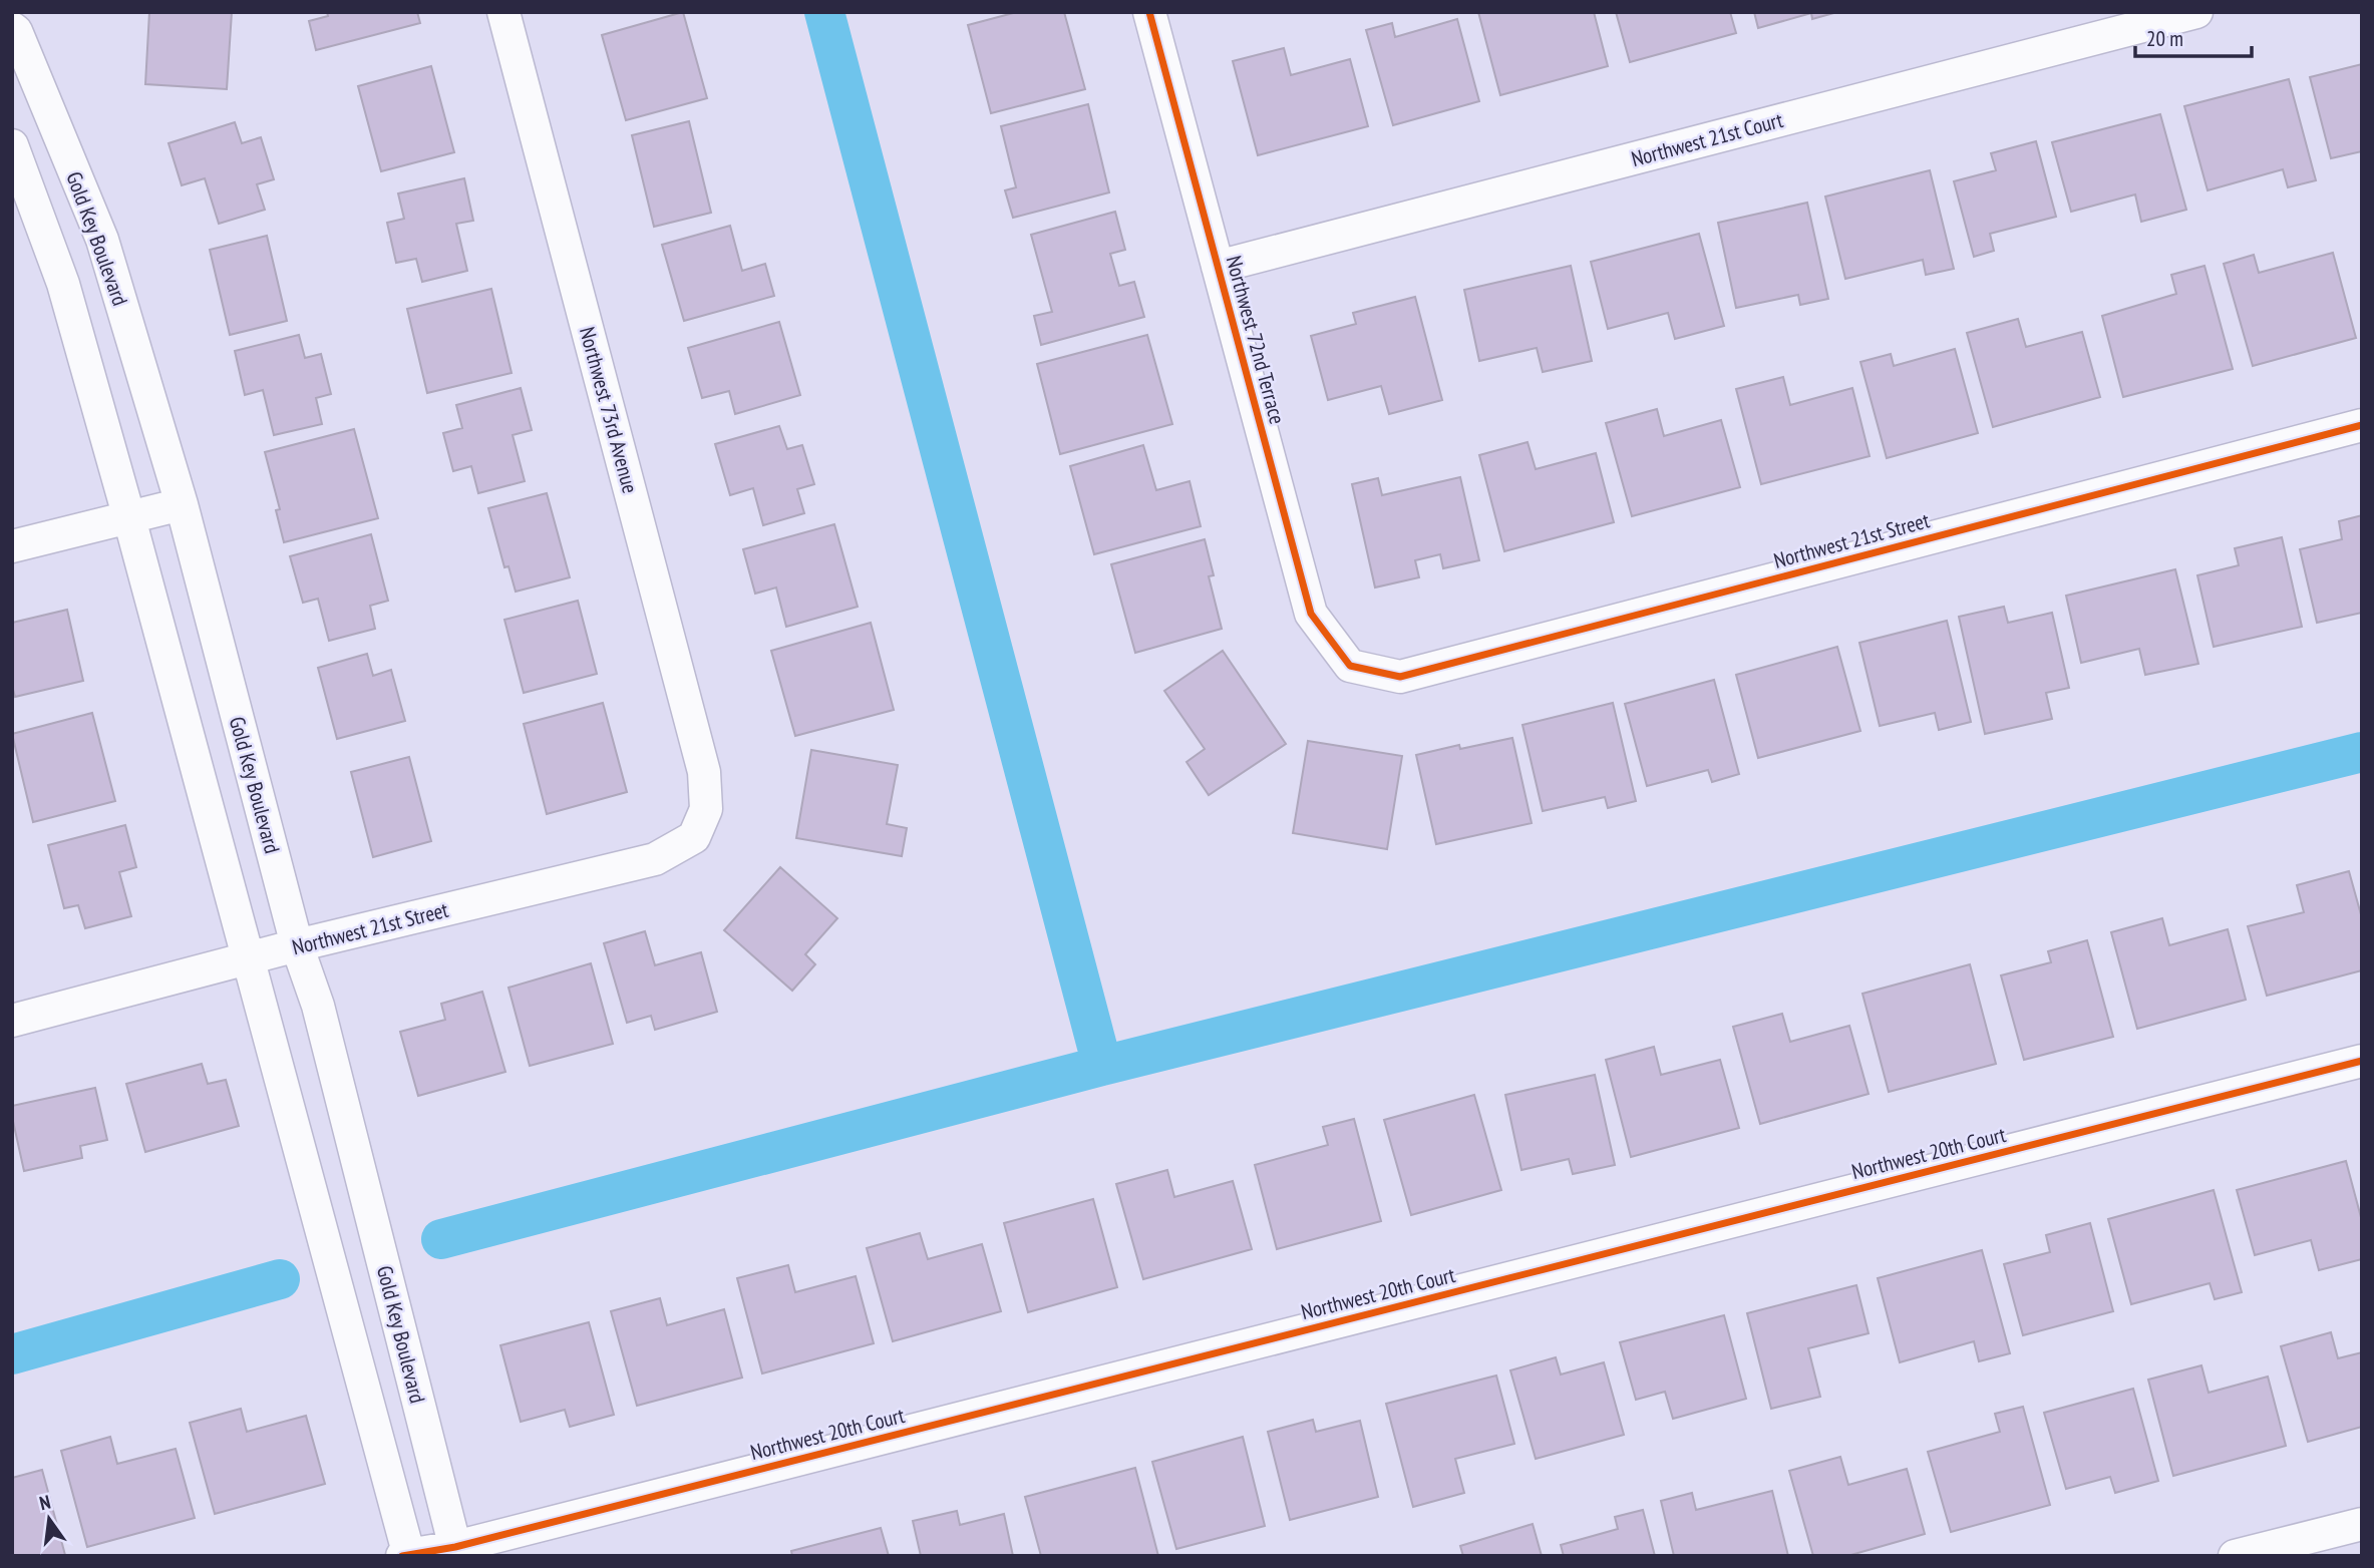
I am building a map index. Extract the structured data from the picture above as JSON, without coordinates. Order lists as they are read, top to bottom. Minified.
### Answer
{"streets":{"street":["Northwest 21st Court","Gold Key Boulevard","Northwest 72nd Terrace","Northwest 73rd Avenue","Northwest 21st Street","Northwest 20th Court"]},"crossings":[["Northwest 21st Court","Northwest 72nd Terrace"],["Gold Key Boulevard","Northwest 21st Street"],["Gold Key Boulevard","Northwest 20th Court"],["Northwest 72nd Terrace","Northwest 21st Street"],["Northwest 73rd Avenue","Northwest 21st Street"]],"scale_bar":"20 m","north":"top"}
